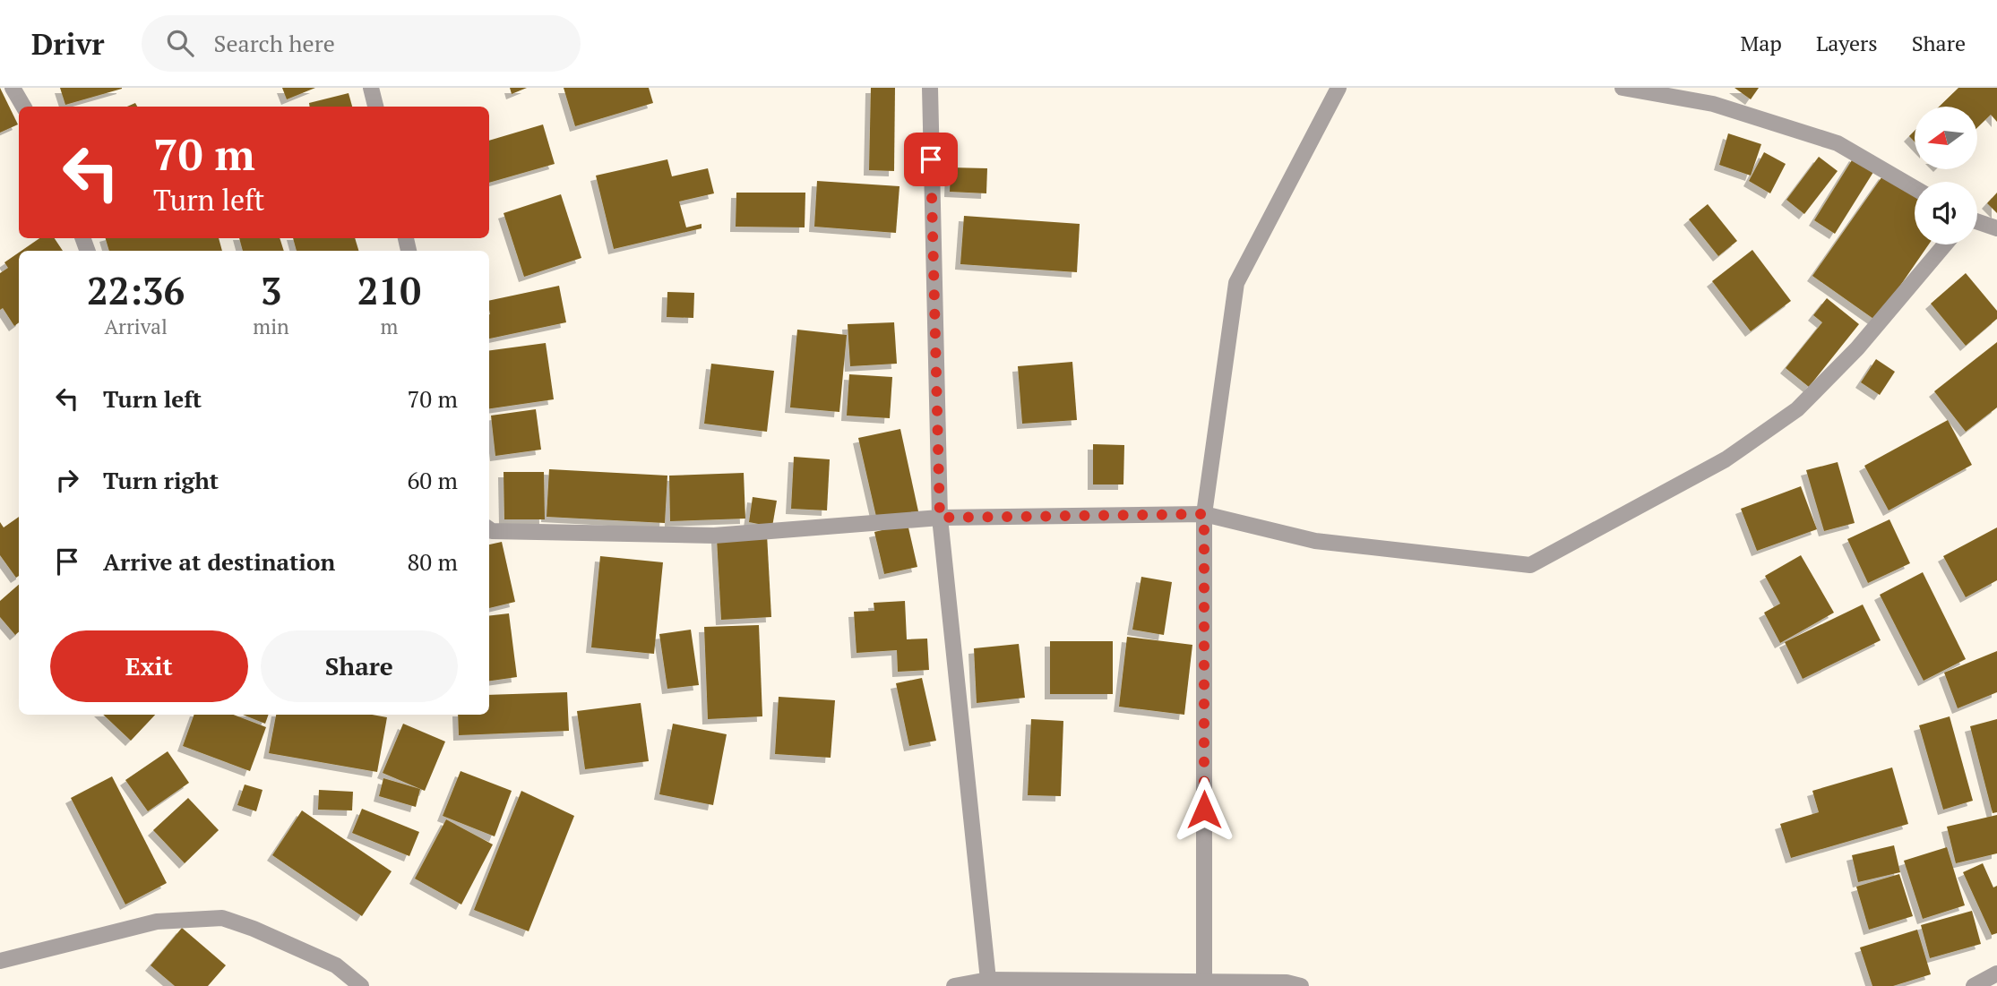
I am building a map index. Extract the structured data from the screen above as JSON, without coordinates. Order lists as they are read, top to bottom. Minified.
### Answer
{"north":"left","page":{"header":"Drivr","search":"Search here","nav":["Map","Layers","Share"],"turn":["70 m","Turn left"],"eta":["22:36","Arrival","3","min","210","m"],"list":[{"name":"Turn left","value":"70 m"},{"name":"Turn right","value":"60 m"},{"name":"Arrive at destination","value":"80 m"}],"buttons":["Exit","Share"]}}
